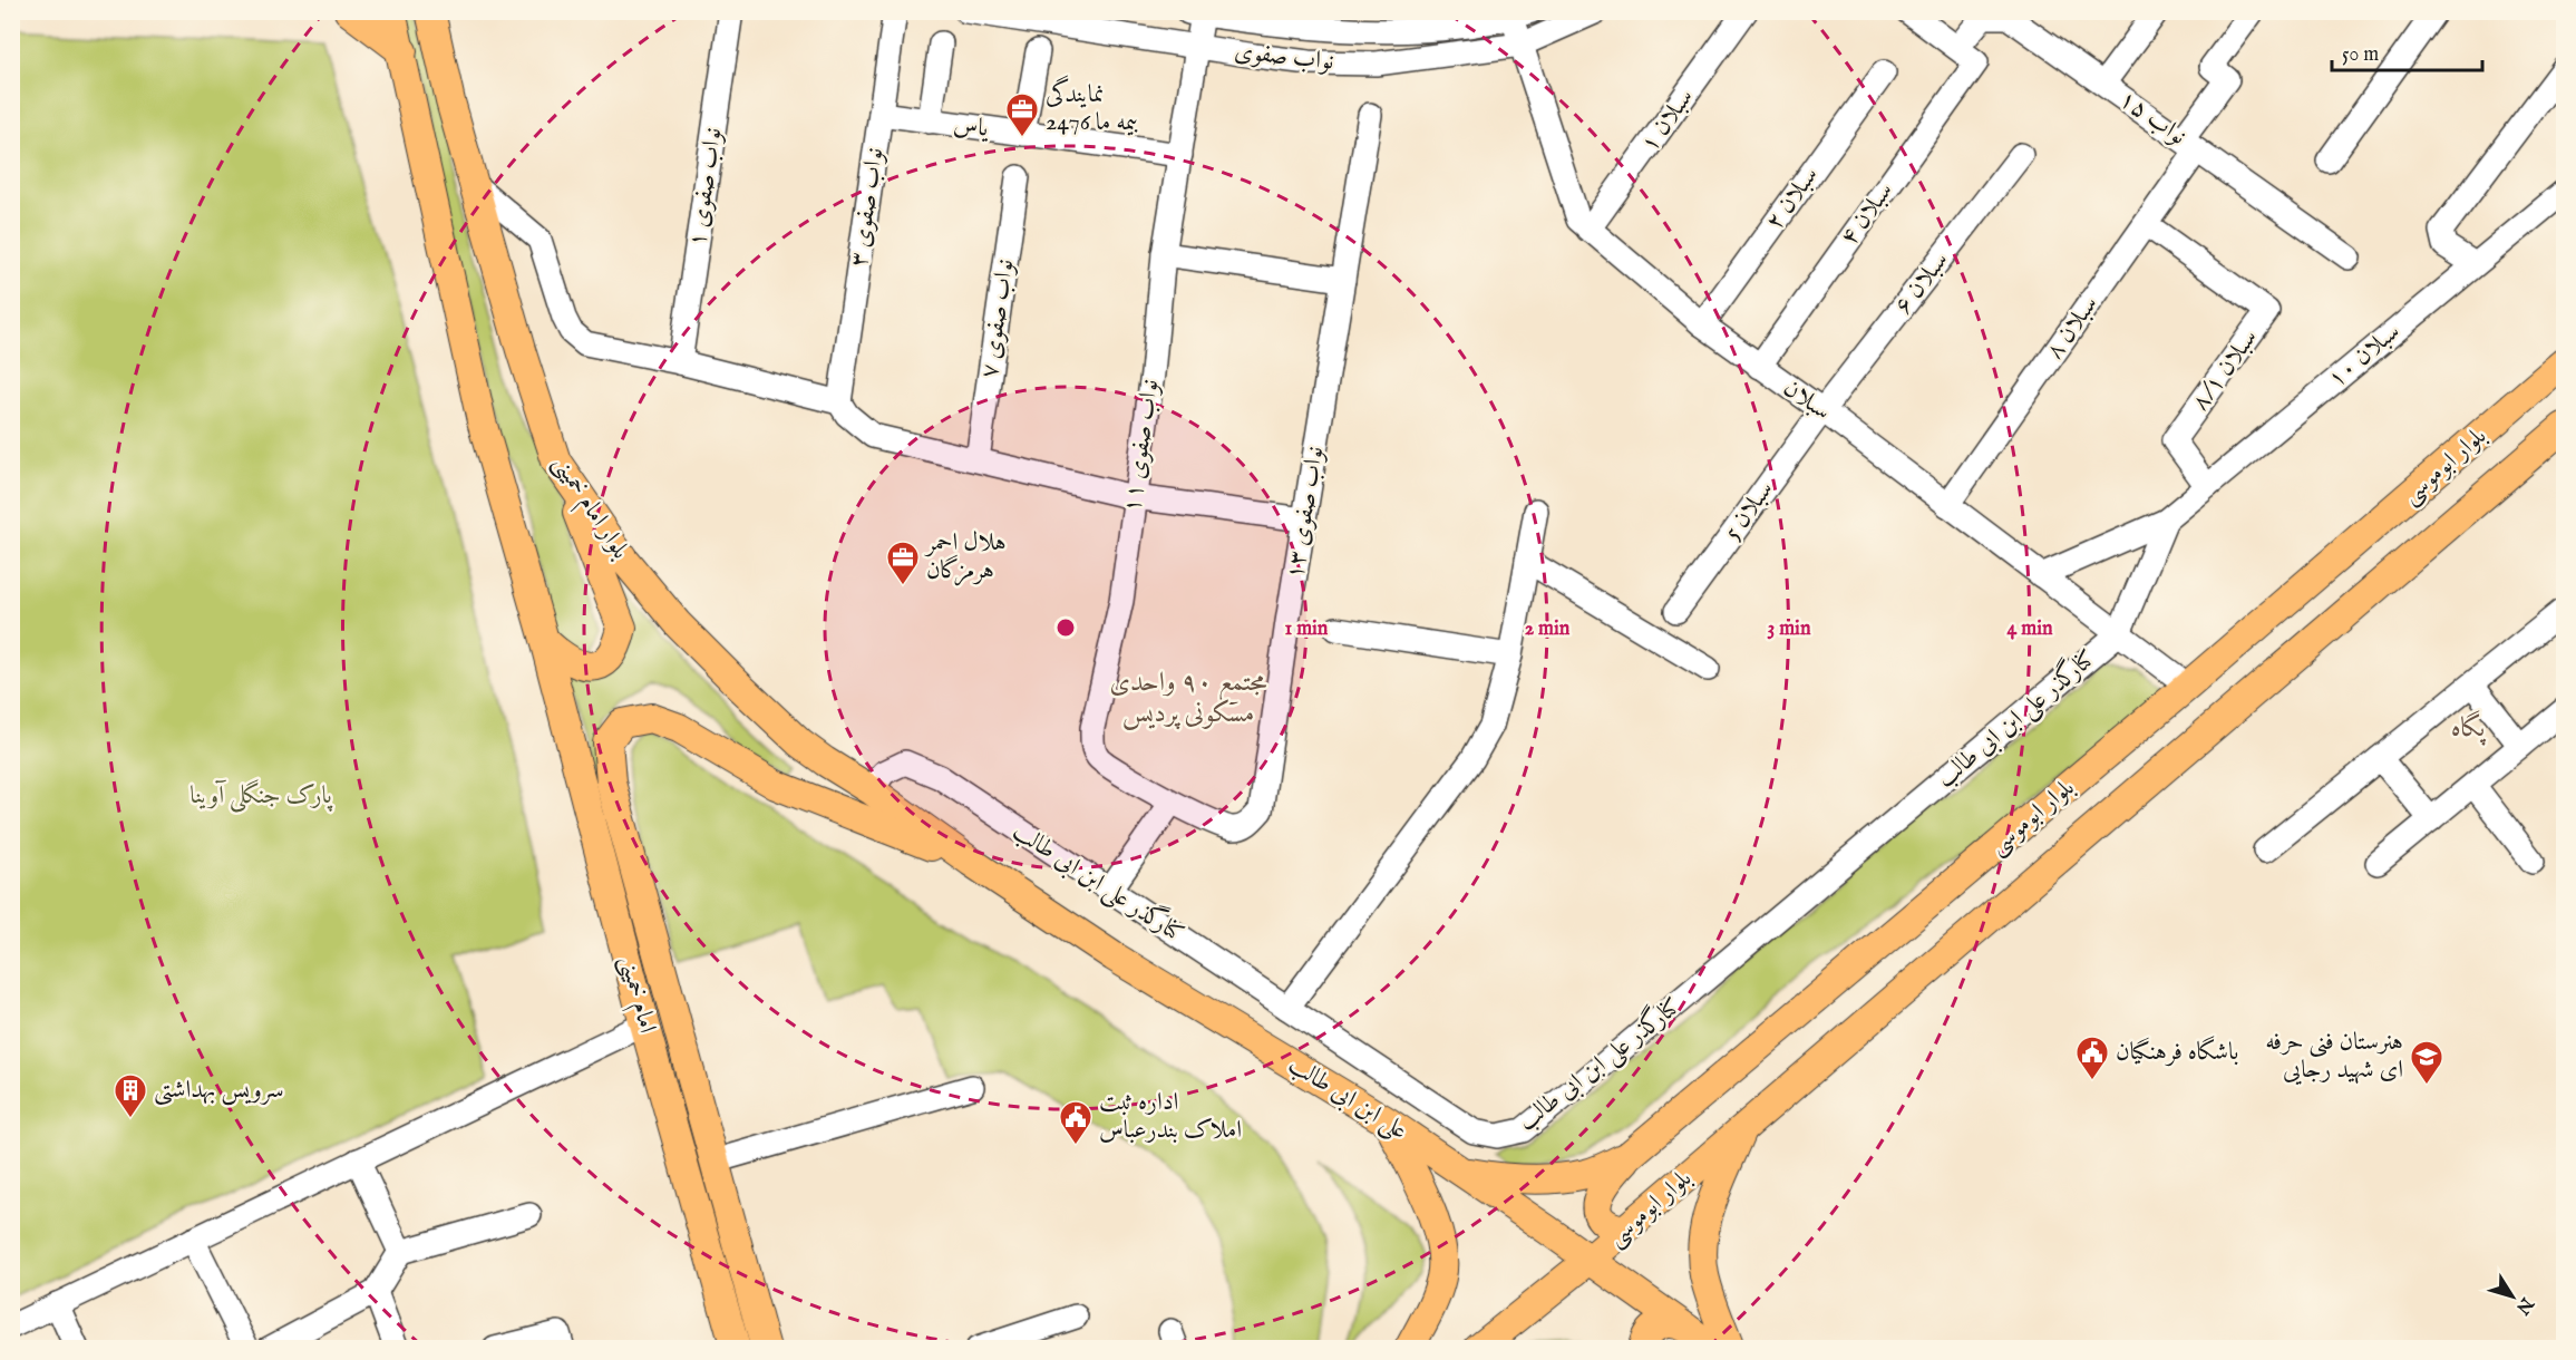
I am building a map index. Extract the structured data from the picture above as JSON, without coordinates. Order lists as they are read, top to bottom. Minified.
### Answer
{"streets":{"main road":["بلوار ابوموسی","بلوار امام خمینی","امام خمینی","علی ابن ابی طالب"],"street":["نواب صفوی","نواب ۱۵","سبلان ۱","یاس","نواب صفوی ۱","سبلان ۲","نواب صفوی ۳","سبلان ۴","سبلان ۶","نواب صفوی ۷","سبلان ۸","سبلان ۱۰","سبلان ۸/۱","سبلان","نواب صفوی ۱۱","سبلان 5","نواب صفوی ۱۳","کنارگذر علی ابن ابی طالب"]},"crossings":[["نواب صفوی","سبلان"],["نواب صفوی","نواب صفوی ۱۱"],["نواب ۱۵","سبلان ۴"],["نواب ۱۵","سبلان ۸"],["سبلان ۱","سبلان"],["یاس","نواب صفوی ۳"],["یاس","نواب صفوی ۱۱"],["سبلان ۲","سبلان"],["سبلان ۴","سبلان"],["سبلان ۶","سبلان"],["سبلان ۶","سبلان 5"],["سبلان ۸","سبلان ۸/۱"],["سبلان ۸","سبلان"],["سبلان ۱۰","سبلان ۸/۱"],["سبلان ۱۰","سبلان"],["سبلان ۱۰","کنارگذر علی ابن ابی طالب"],["سبلان","بلوار ابوموسی"],["سبلان","سبلان 5"],["سبلان","کنارگذر علی ابن ابی طالب"],["نواب صفوی ۱۱","نواب صفوی ۱۳"],["بلوار ابوموسی","علی ابن ابی طالب"],["بلوار امام خمینی","کنارگذر علی ابن ابی طالب"],["بلوار امام خمینی","علی ابن ابی طالب"]],"districts":["مجتمع ٩٠ واحدی مسکونی پردیس","پگاه"],"parks":["پارک جنگلی آوینا"],"places":{"office":["نمایندگی بیمه ما 2476","هلال احمر هرمزگان"],"public building":["باشگاه فرهنگیان","اداره ثبت املاک بندرعباس"],"school or university":["هنرستان فنی حرفه ای شهید رجایی"],"building":["سرویس بهداشتی"]},"scale_bar":"50 m","north":"bottom right","rings":["1 min","2 min","3 min","4 min"]}
